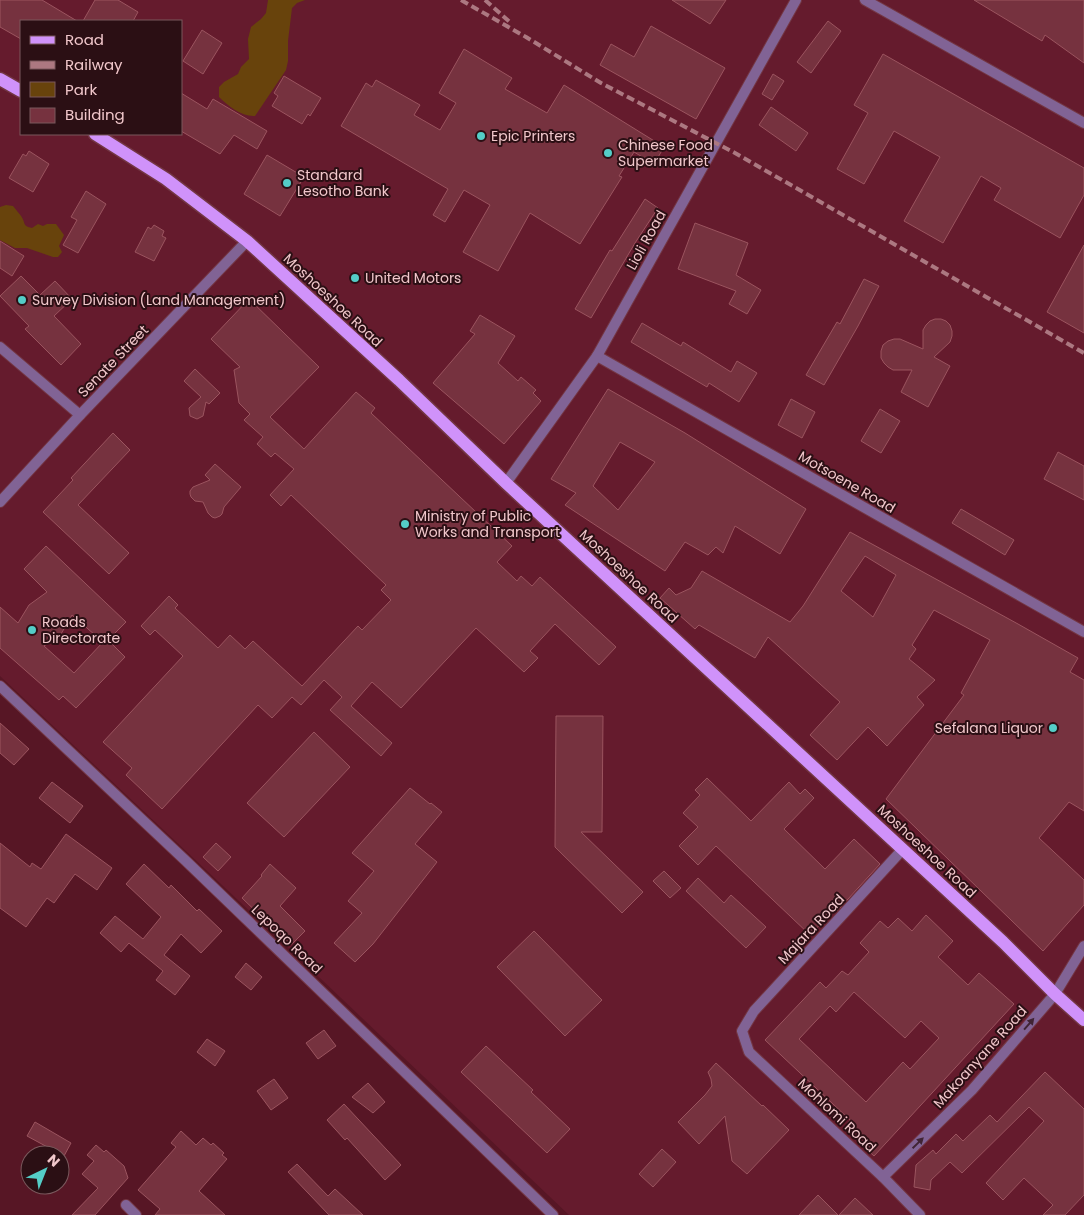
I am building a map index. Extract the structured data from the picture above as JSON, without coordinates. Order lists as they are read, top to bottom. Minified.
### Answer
{"streets":{"main road":["Moshoeshoe Road"],"street":["Lioli Road","Senate Street","Motsoene Road","Majara Road","Lepoqo Road","Makoanyane Road","Mohlomi Road"]},"crossings":[["Lioli Road","Moshoeshoe Road"],["Lioli Road","Motsoene Road"],["Moshoeshoe Road","Senate Street"],["Moshoeshoe Road","Majara Road"],["Moshoeshoe Road","Makoanyane Road"],["Majara Road","Mohlomi Road"],["Makoanyane Road","Mohlomi Road"]],"one_way":["Makoanyane Road"],"places":["Epic Printers","Chinese Food Supermarket","Standard Lesotho Bank","United Motors","Survey Division (Land Management)","Ministry of Public Works and Transport","Roads Directorate","Sefalana Liquor"],"legend":["Road","Railway","Park","Building"],"north":"top right"}
